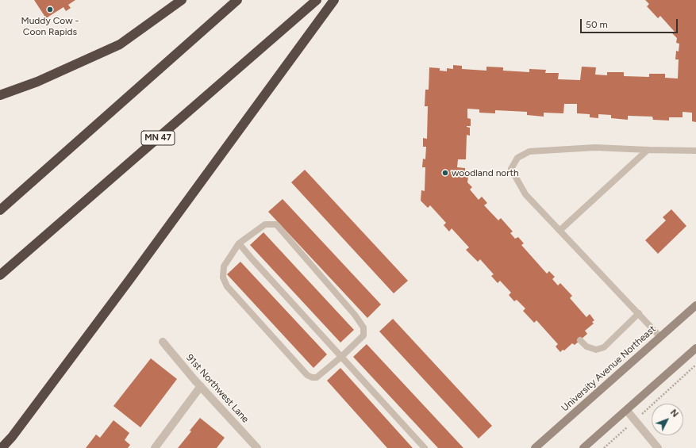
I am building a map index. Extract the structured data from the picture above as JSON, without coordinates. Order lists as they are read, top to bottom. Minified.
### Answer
{"streets":{"highway":["MN 47"],"main road":["University Avenue Northeast"],"street":["91st Northwest Lane"]},"places":["Muddy Cow - Coon Rapids","woodland north"],"scale_bar":"50 m","north":"top right"}
